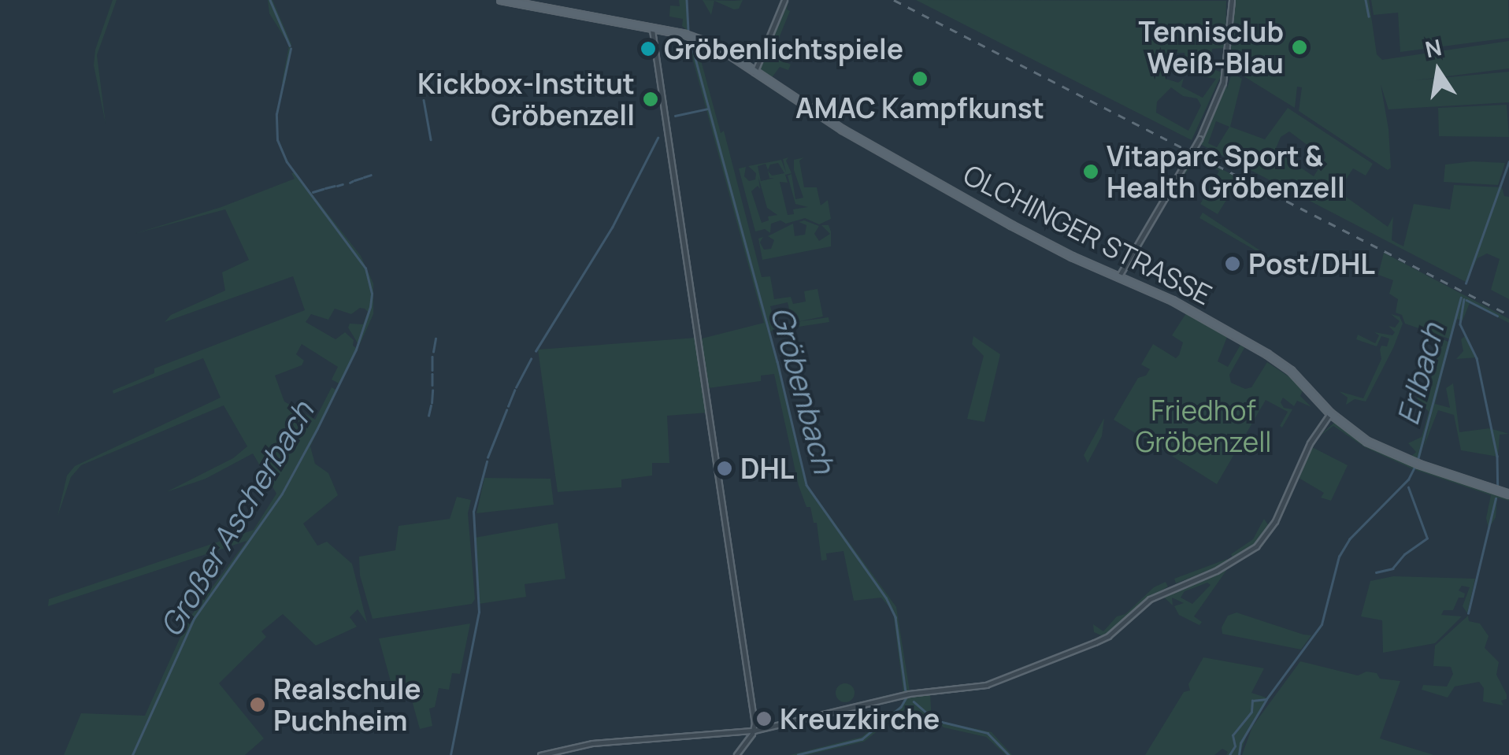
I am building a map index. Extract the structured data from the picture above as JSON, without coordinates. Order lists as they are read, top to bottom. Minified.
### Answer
{"streets":{"main road":["OLCHINGER STRASSE"]},"water":["Erlbach","Gröbenbach","Großer Ascherbach"],"parks":["Friedhof Gröbenzell"],"places":["Tennisclub Weiß-Blau","Gröbenlichtspiele","AMAC Kampfkunst","Kickbox-Institut Gröbenzell","Vitaparc Sport & Health Gröbenzell","Post/DHL","DHL","Realschule Puchheim","Kreuzkirche"],"north":"top"}
